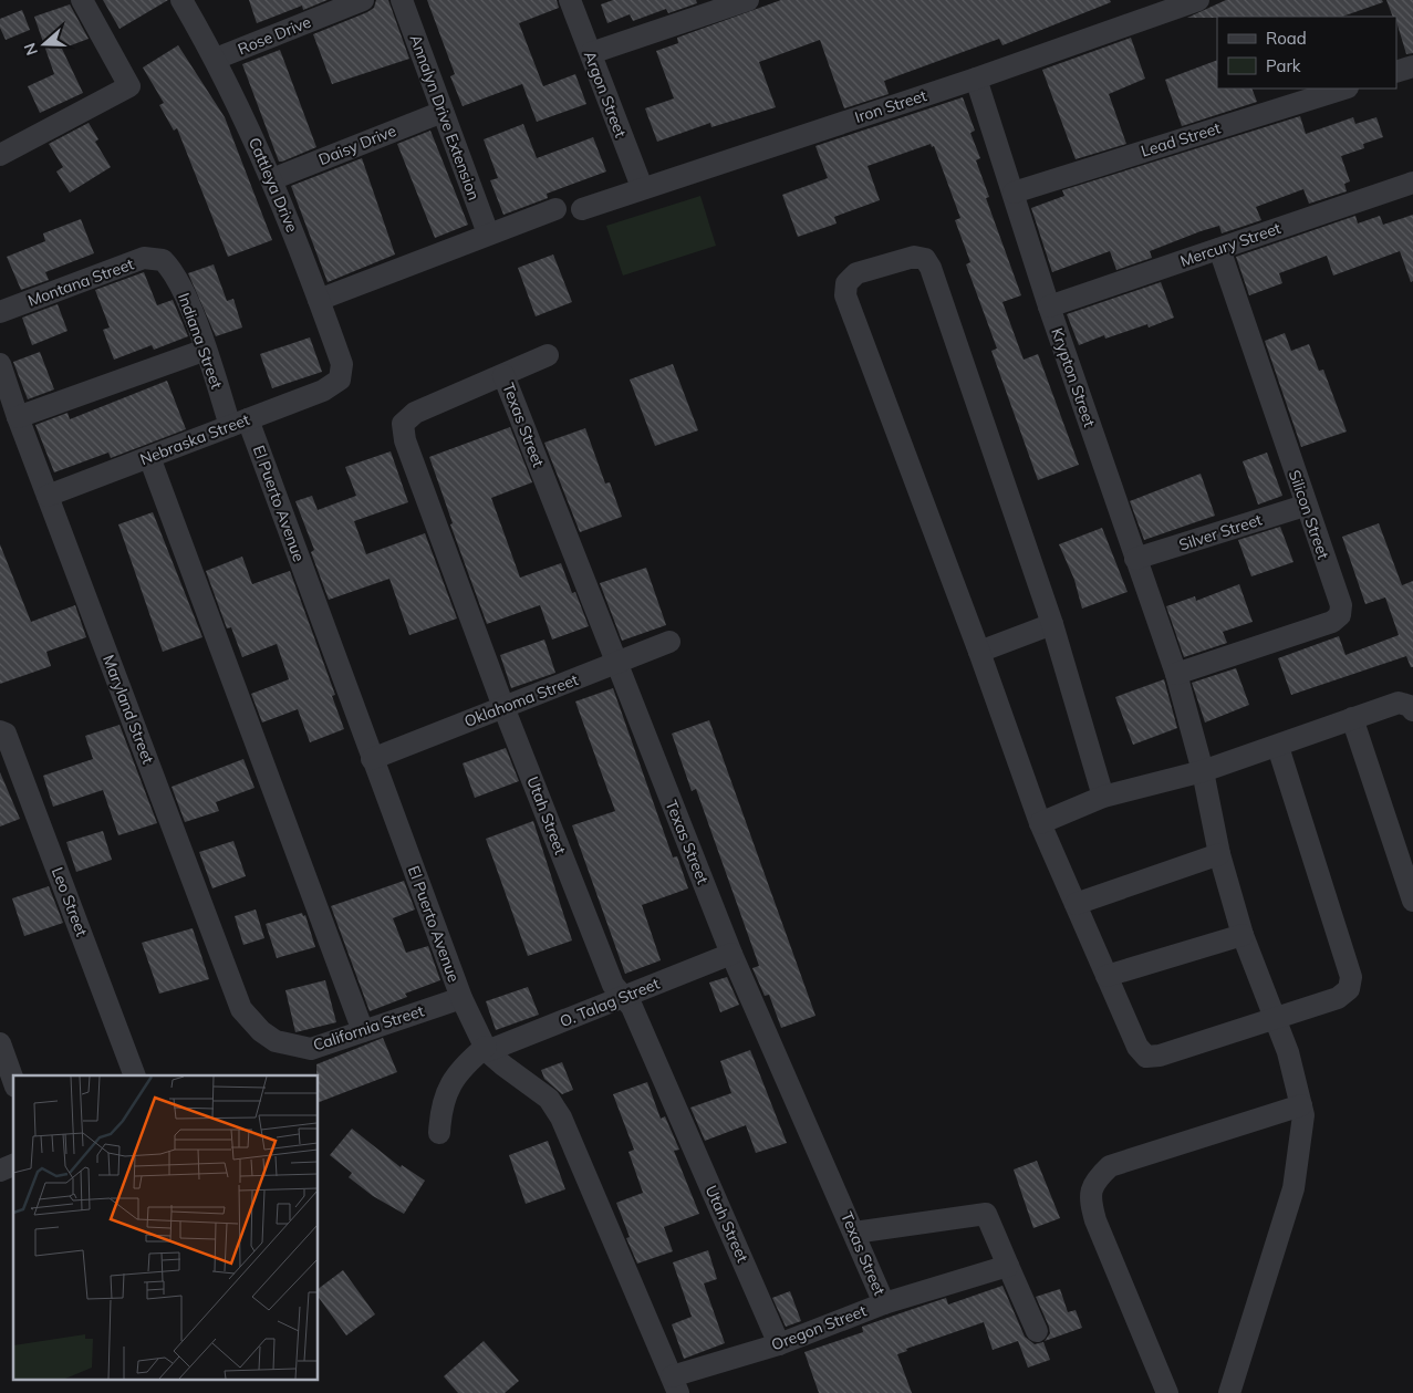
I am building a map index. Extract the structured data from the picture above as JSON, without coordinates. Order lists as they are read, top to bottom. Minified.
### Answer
{"streets":{"street":["Rose Drive","Argon Street","Iron Street","Annalyn Drive Extension","Lead Street","Daisy Drive","Cattleya Drive","Mercury Street","Montana Street","Indiana Street","Krypton Street","Texas Street","Nebraska Street","El Puerto Avenue","Silicon Street","Silver Street","Oklahoma Street","Maryland Street","Utah Street","Leo Street","O. Talag Street","California Street","Oregon Street"]},"crossings":[["Rose Drive","Cattleya Drive"],["Argon Street","Iron Street"],["Iron Street","Krypton Street"],["Annalyn Drive Extension","Daisy Drive"],["Lead Street","Krypton Street"],["Daisy Drive","Cattleya Drive"],["Cattleya Drive","Nebraska Street"],["Mercury Street","Krypton Street"],["Mercury Street","Silicon Street"],["Montana Street","Indiana Street"],["Indiana Street","Nebraska Street"],["Indiana Street","El Puerto Avenue"],["Krypton Street","Silicon Street"],["Krypton Street","Silver Street"],["Texas Street","Oklahoma Street"],["Texas Street","Utah Street"],["Texas Street","O. Talag Street"],["Texas Street","Oregon Street"],["Nebraska Street","El Puerto Avenue"],["Nebraska Street","Maryland Street"],["El Puerto Avenue","Oklahoma Street"],["El Puerto Avenue","O. Talag Street"],["El Puerto Avenue","California Street"],["El Puerto Avenue","Oregon Street"],["Silicon Street","Silver Street"],["Oklahoma Street","Utah Street"],["Maryland Street","California Street"],["Utah Street","O. Talag Street"],["Utah Street","Oregon Street"]],"legend":["Road","Park"],"north":"left"}
